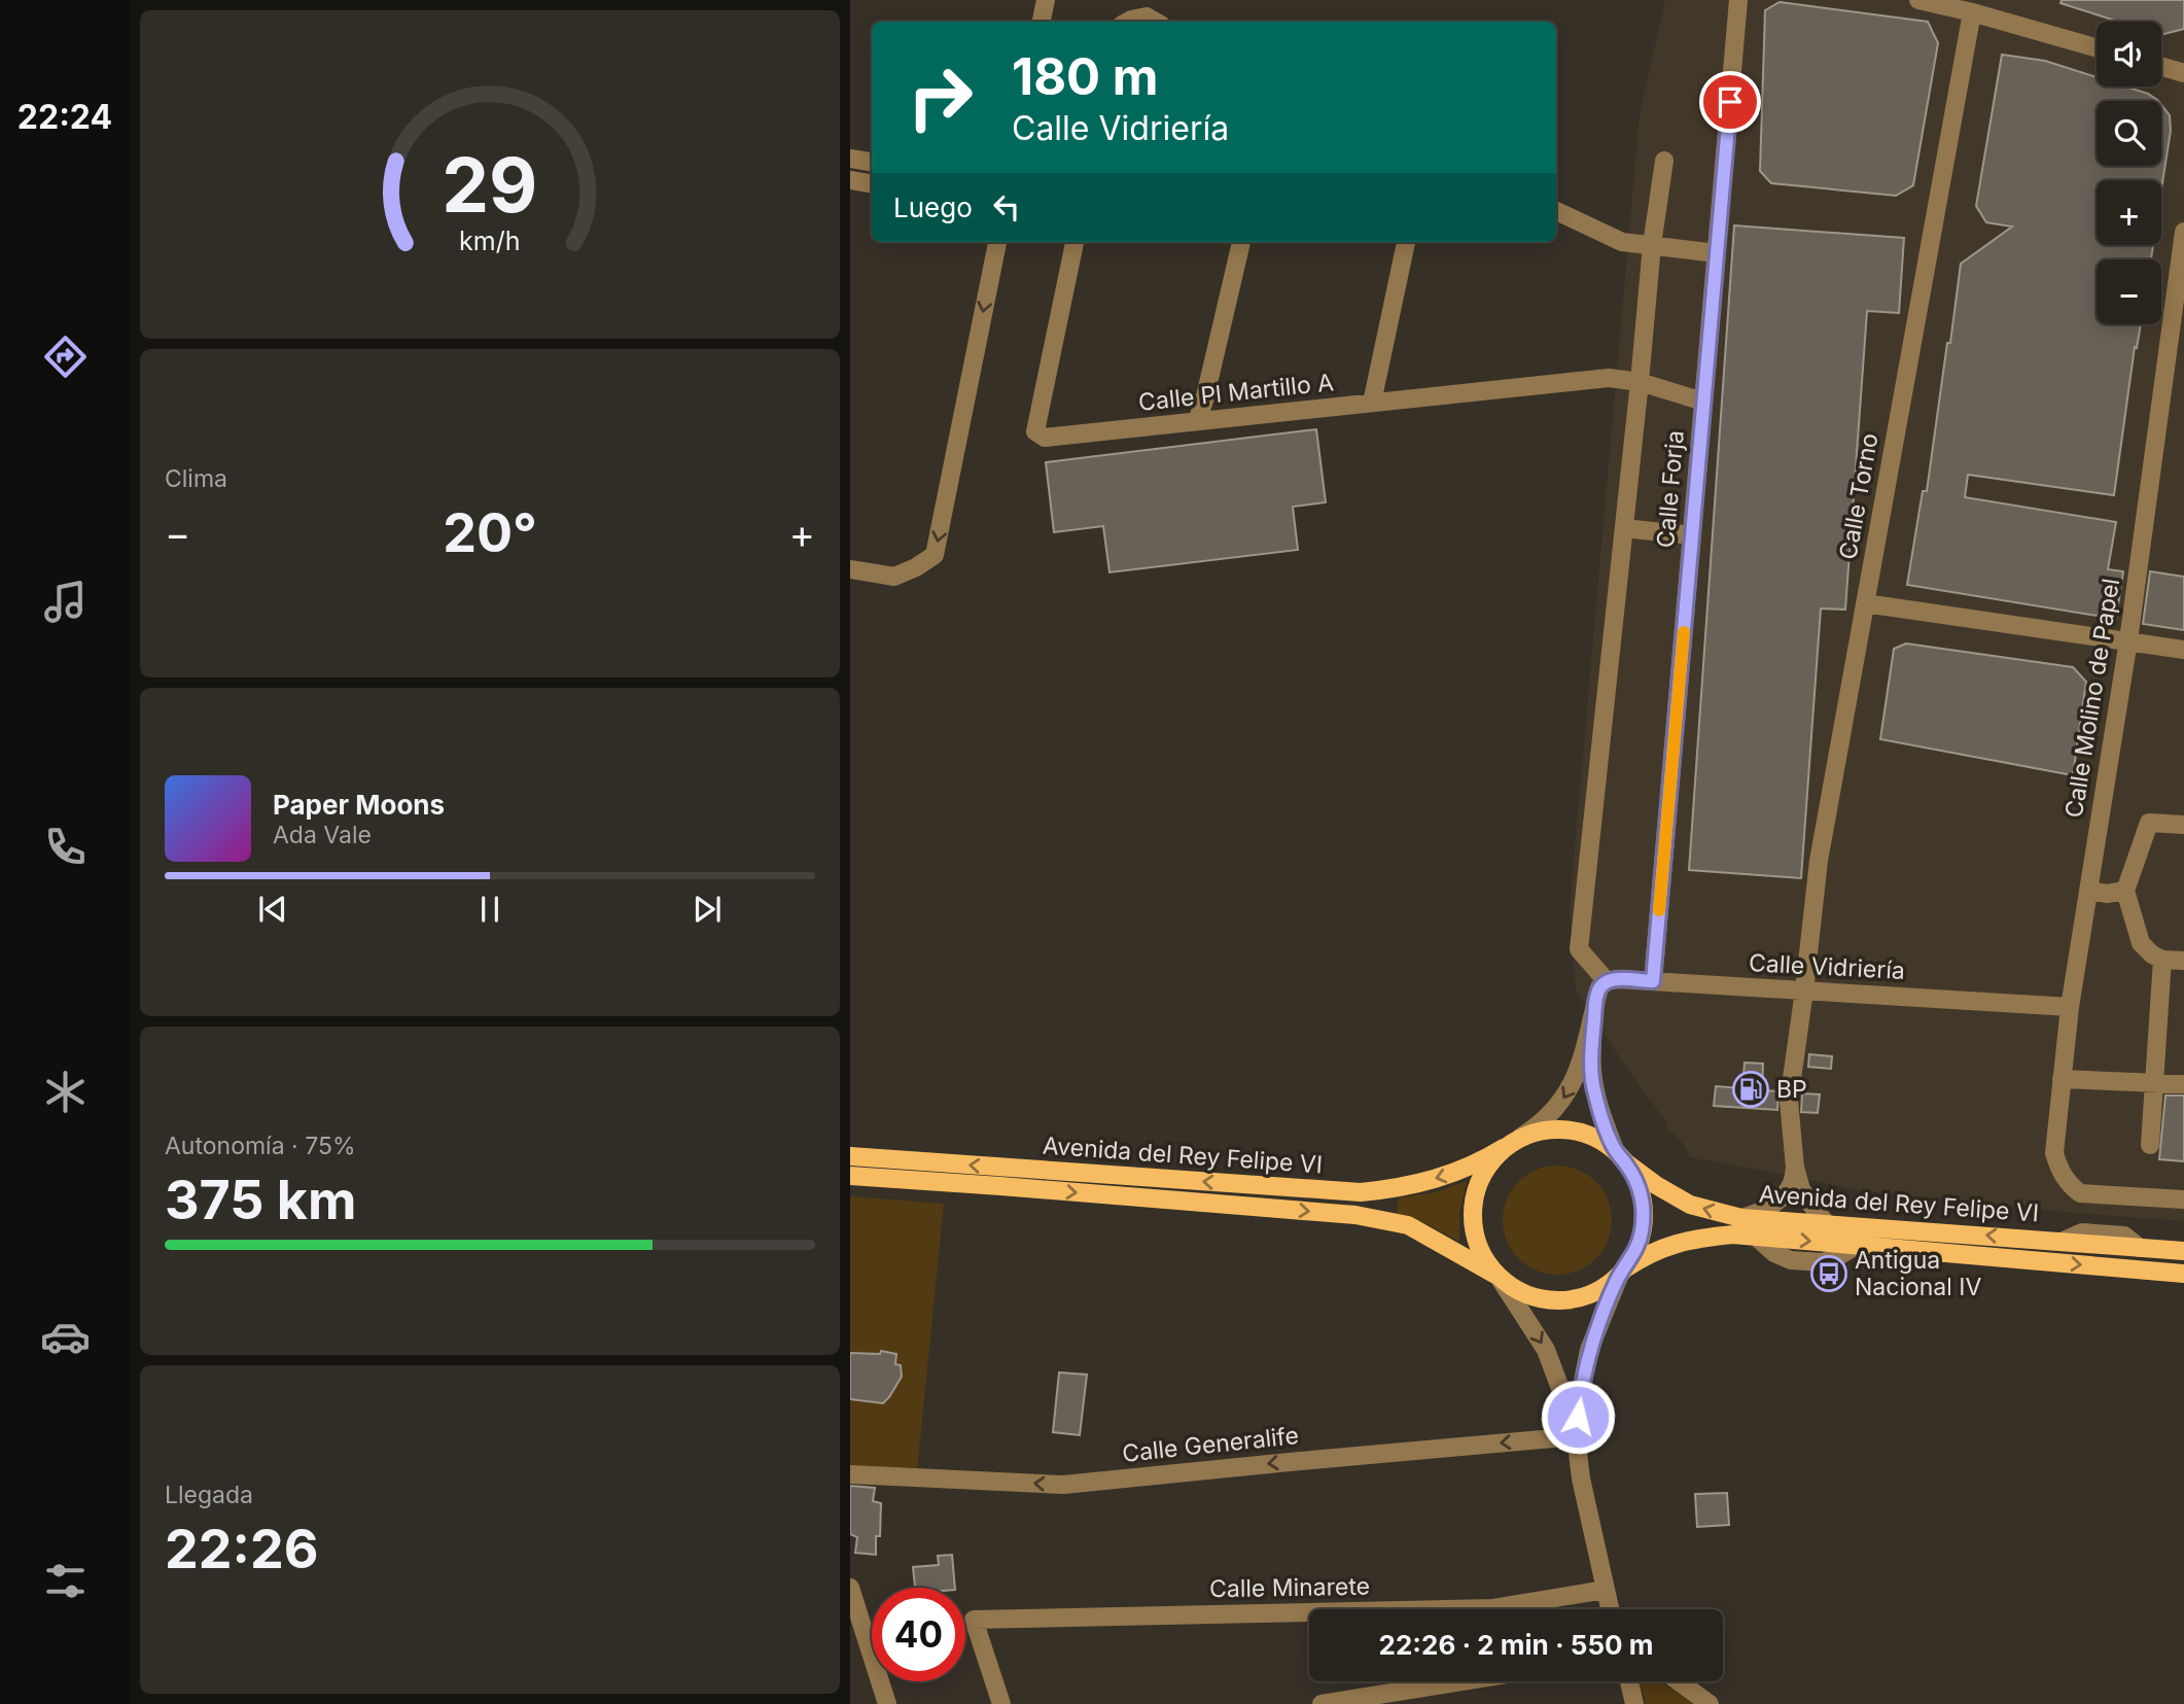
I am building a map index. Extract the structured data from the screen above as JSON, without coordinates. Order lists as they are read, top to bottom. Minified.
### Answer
{"streets":{"main road":["Avenida del Rey Felipe VI"],"street":["Calle Pl Martillo A","Calle Forja","Calle Torno","Calle Molino de Papel","Calle Vidriería","Calle Generalife","Calle Minarete"]},"crossings":[["Calle Pl Martillo A","Calle Forja"],["Calle Forja","Calle Vidriería"],["Calle Torno","Calle Vidriería"],["Calle Molino de Papel","Calle Vidriería"]],"one_way":["Calle Generalife"],"places":{"fuel station":["BP"],"bus stop":["Antigua Nacional IV"]},"page":{"tabs":"22:24","map_buttons":["+","−"],"turn":["180 m","Calle Vidriería"],"then":"Luego","tile":["Clima",["Autonomía · 75%","375 km"],["Llegada","22:26"]],"heat":["−","20°","+"],"song":["Paper Moons","Ada Vale"],"limit":"40","trip":"22:26 · 2 min · 550 m","gauge":["29","km/h"]}}
